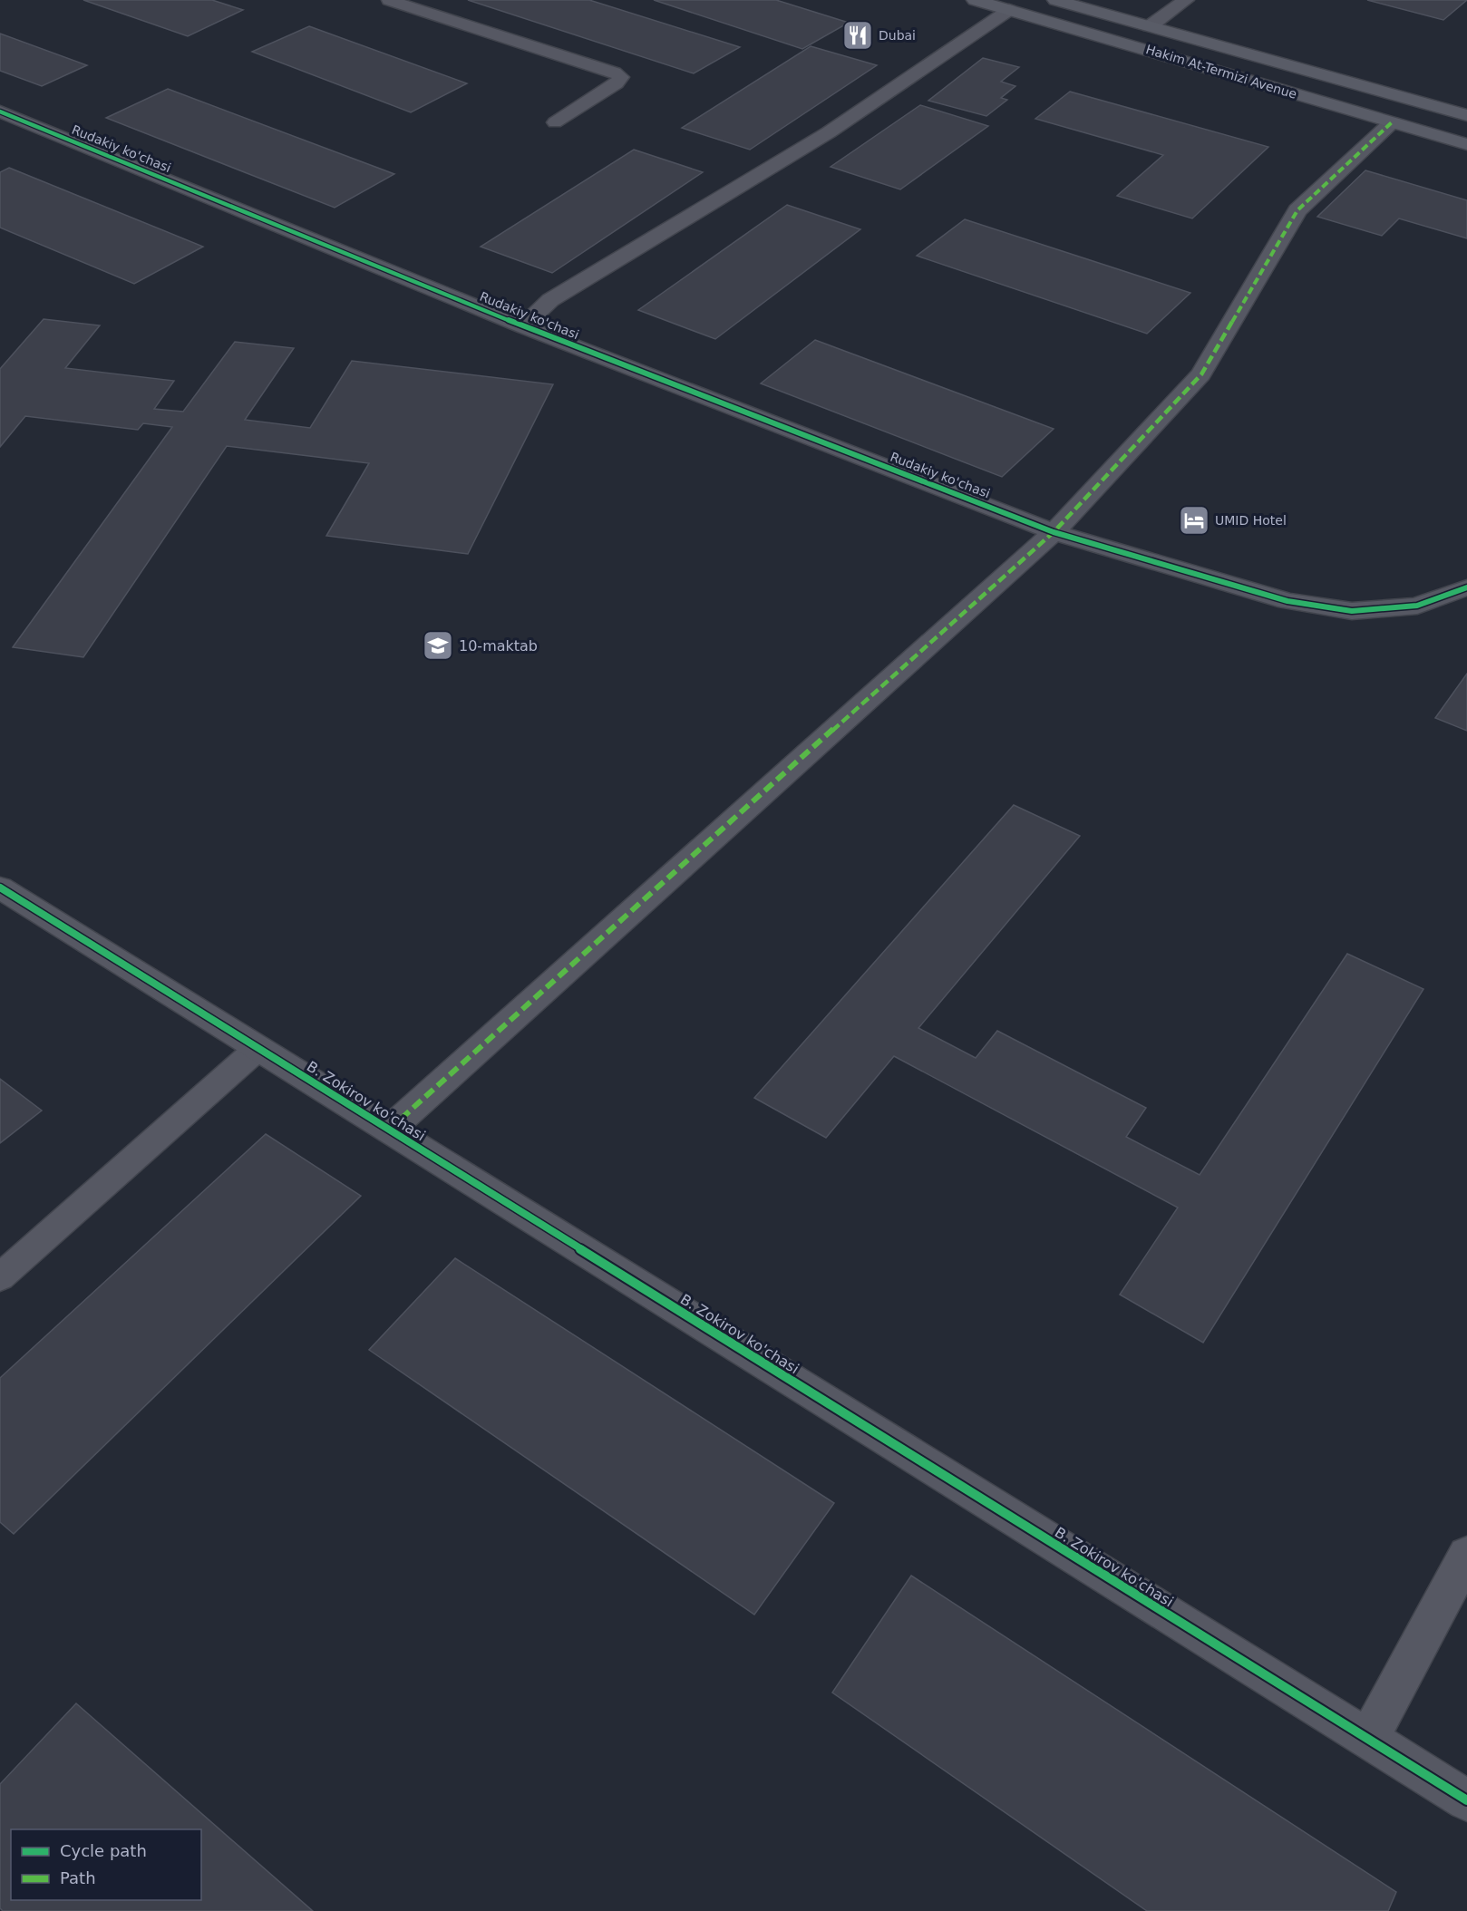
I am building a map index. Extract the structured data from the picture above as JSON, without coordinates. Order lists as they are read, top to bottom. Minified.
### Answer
{"streets":{"main road":["Hakim At-Termizi Avenue"],"street":["Rudakiy ko'chasi","B. Zokirov ko'chasi"]},"places":{"restaurant":["Dubai"],"hotel":["UMID Hotel"],"school or university":["10-maktab"]},"legend":["Cycle path","Path"]}
